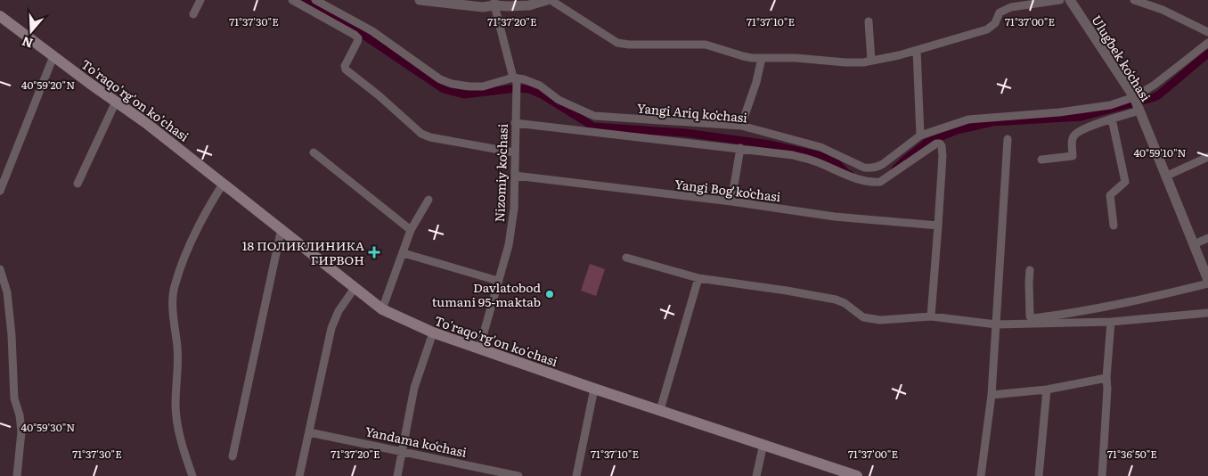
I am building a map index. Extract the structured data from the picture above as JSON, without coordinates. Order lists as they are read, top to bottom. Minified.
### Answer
{"streets":{"main road":["To'raqo'rg'on ko'chasi"],"street":["Ulugʻbek koʻchasi","Yangi Ariq koʻchasi","Nizomiy koʻchasi","Yangi Bogʻ koʻchasi","Yandama koʻchasi"]},"crossings":[["Ulugʻbek koʻchasi","Yangi Ariq koʻchasi"],["To'raqo'rg'on ko'chasi","Nizomiy koʻchasi"],["Yangi Ariq koʻchasi","Nizomiy koʻchasi"],["Nizomiy koʻchasi","Yangi Bogʻ koʻchasi"]],"places":{"health":["18 ПОЛИКЛИНИКА ГИРВОН"],"other":["Davlatobod tumani 95-maktab"]},"north":"bottom","coordinates":["71°37'30\"E","71°37'20\"E","71°37'10\"E","71°37'00\"E","40°59'20\"N","40°59'10\"N","40°59'30\"N","71°36'50\"E"]}
